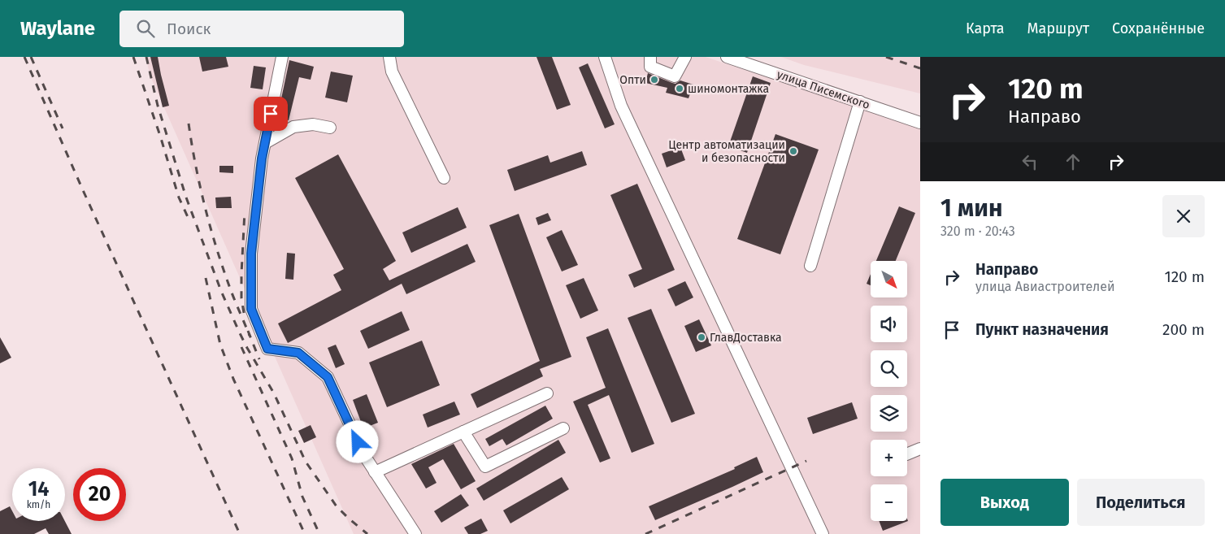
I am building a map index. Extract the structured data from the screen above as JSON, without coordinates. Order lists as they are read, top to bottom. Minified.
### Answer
{"streets":{"street":["улица Писемского"]},"places":["Опти","шиномонтажка","Центр автоматизации и безопасности","ГлавДоставка"],"north":"bottom right","page":{"header":"Waylane","search":"Поиск","nav":["Карта","Маршрут","Сохранённые"],"turn":["120 m","Направо"],"heading":["1 мин","320 m · 20:43"],"list":[{"name":"Направо","note":"улица Авиастроителей","value":"120 m"},{"name":"Пункт назначения","value":"200 m"}],"map_buttons":["+","−"],"speed":"14 km/h","limit":"20","buttons":["Выход","Поделиться"]}}
